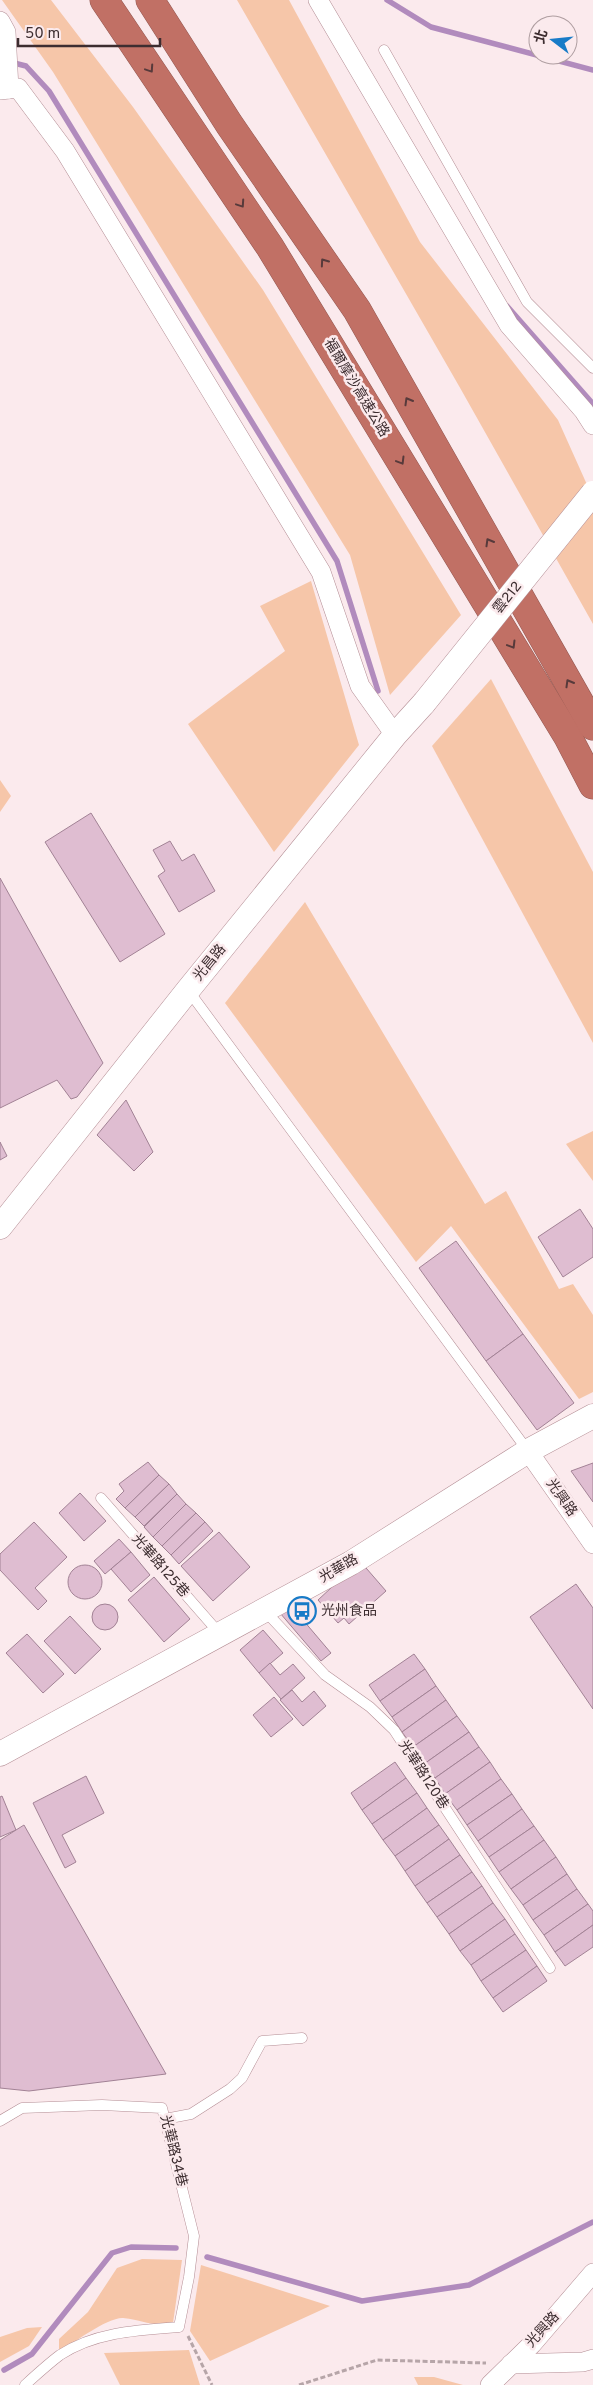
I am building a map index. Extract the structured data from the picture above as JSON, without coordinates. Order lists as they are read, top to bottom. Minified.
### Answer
{"streets":{"highway":["福爾摩沙高速公路"],"street":["雲212","光昌路","光興路","光華路"],"lane":["光華路125巷","光華路120巷","光華路34巷"]},"crossings":[["雲212","光昌路"],["光興路","光華路"],["光華路125巷","光華路"],["光華路","光華路120巷"]],"places":{"bus stop":["光州食品"]},"scale_bar":"50 m","north":"left"}
